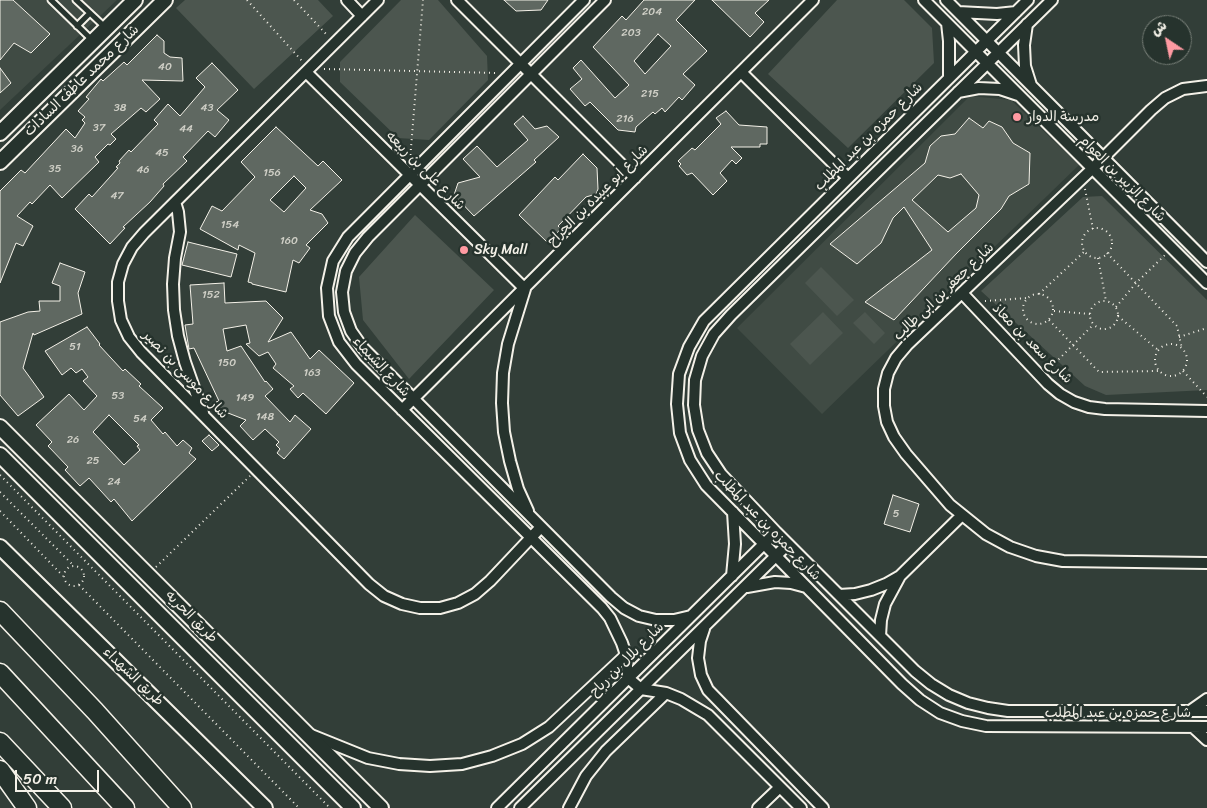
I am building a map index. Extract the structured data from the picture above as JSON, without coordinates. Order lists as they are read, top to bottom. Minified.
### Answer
{"streets":{"street":["شارع محمد عاطف السادات","شارع حمزه بن عبد المطلب","شارع على بن ربيعه","شارع الزبير بن العوام","شارع ابو عبيده بن الجراح","شارع جعفر بن ابى طالب","شارع سعد بن معاذ","شارع الشيماء","شارع موسى بن نصير","طريق الحريه","شارع بلال بن رباح","طريق الشهداء"]},"crossings":[["شارع حمزه بن عبد المطلب","شارع الزبير بن العوام"],["شارع حمزه بن عبد المطلب","شارع بلال بن رباح"],["شارع على بن ربيعه","شارع ابو عبيده بن الجراح"],["شارع على بن ربيعه","شارع الشيماء"],["شارع على بن ربيعه","شارع موسى بن نصير"],["شارع الزبير بن العوام","شارع جعفر بن ابى طالب"],["شارع ابو عبيده بن الجراح","شارع الشيماء"],["شارع جعفر بن ابى طالب","شارع سعد بن معاذ"],["شارع الشيماء","شارع موسى بن نصير"],["شارع الشيماء","شارع بلال بن رباح"]],"places":["مدرسة الدوار","Sky Mall"],"house_numbers":["204","203","40","215","38","43","216","37","44","36","45","35","46","156","47","154","160","152","51","150","163","53","149","148","54","26","25","24","5"],"scale_bar":"50 m","north":"top left"}
